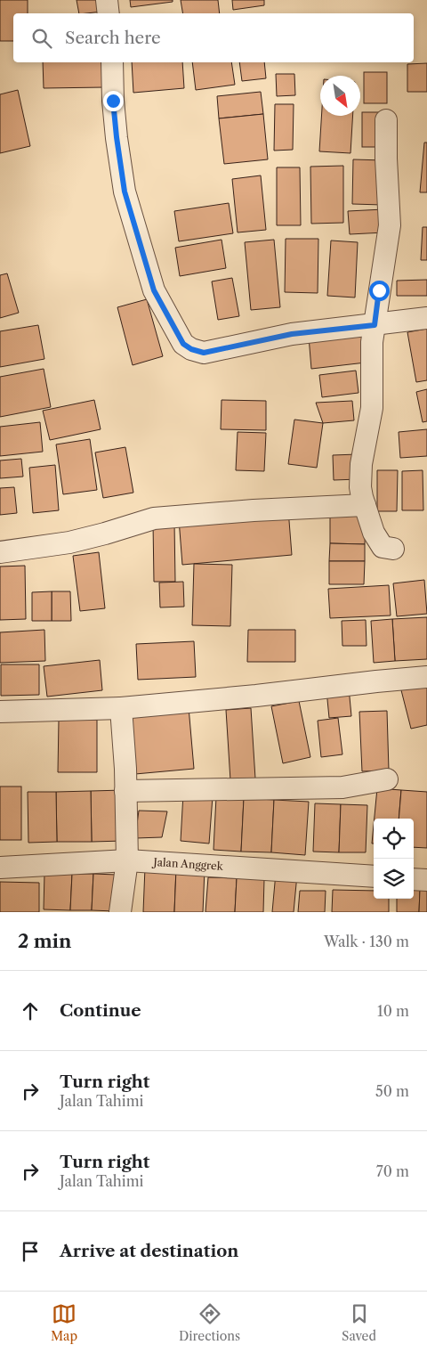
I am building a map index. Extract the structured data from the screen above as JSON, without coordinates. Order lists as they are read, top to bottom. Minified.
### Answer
{"streets":{"street":["Jalan Anggrek"]},"north":"bottom right","page":{"search":"Search here","heading":["2 min","Walk · 130 m"],"list":[["Continue","10 m"],["Turn right","Jalan Tahimi","50 m"],["Turn right","Jalan Tahimi","70 m"],"Arrive at destination"],"nav":["Map","Directions","Saved"]}}
